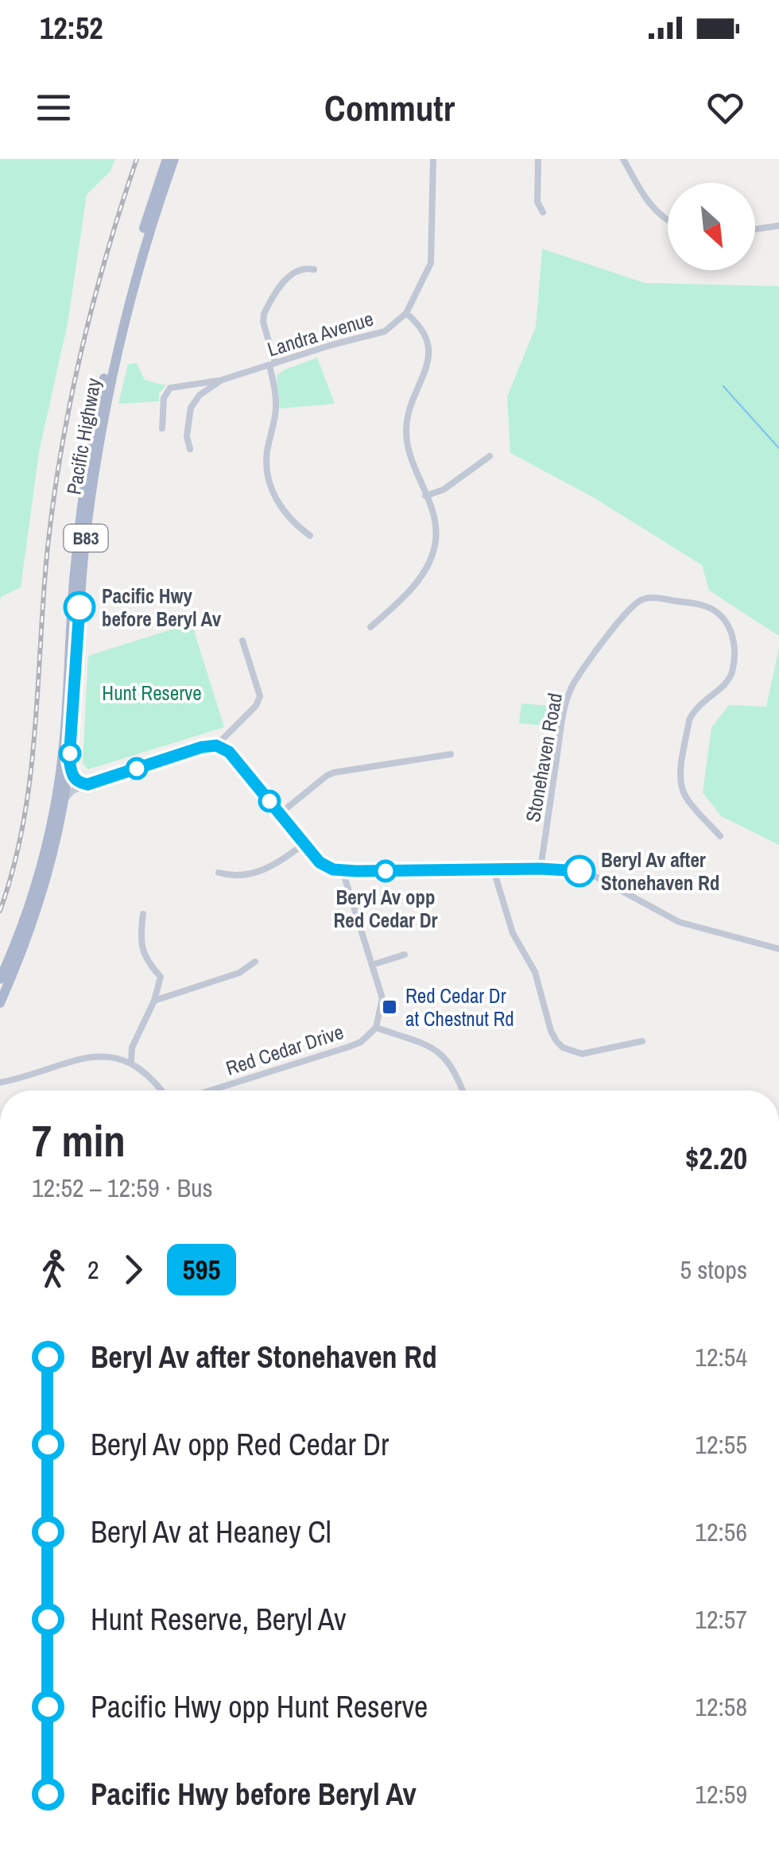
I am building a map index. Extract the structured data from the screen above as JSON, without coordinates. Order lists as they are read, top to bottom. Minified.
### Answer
{"streets":{"main road":["Pacific Highway","B83"],"street":["Landra Avenue","Stonehaven Road","Red Cedar Drive"]},"parks":["Hunt Reserve"],"places":{"other":["Pacific Hwy before Beryl Av","Beryl Av opp Red Cedar Dr","Beryl Av after Stonehaven Rd"],"transit":["Red Cedar Dr at Chestnut Rd"]},"lines":["bus line 595"],"north":"bottom right","page":{"status":"12:52","header":"Commutr","heading":["7 min","12:52 – 12:59 · Bus","$2.20"],"legs":["2","595","5 stops"],"list":[{"name":"Beryl Av after Stonehaven Rd","value":"12:54"},{"name":"Beryl Av opp Red Cedar Dr","value":"12:55"},{"name":"Beryl Av at Heaney Cl","value":"12:56"},{"name":"Hunt Reserve, Beryl Av","value":"12:57"},{"name":"Pacific Hwy opp Hunt Reserve","value":"12:58"},{"name":"Pacific Hwy before Beryl Av","value":"12:59"}]}}
